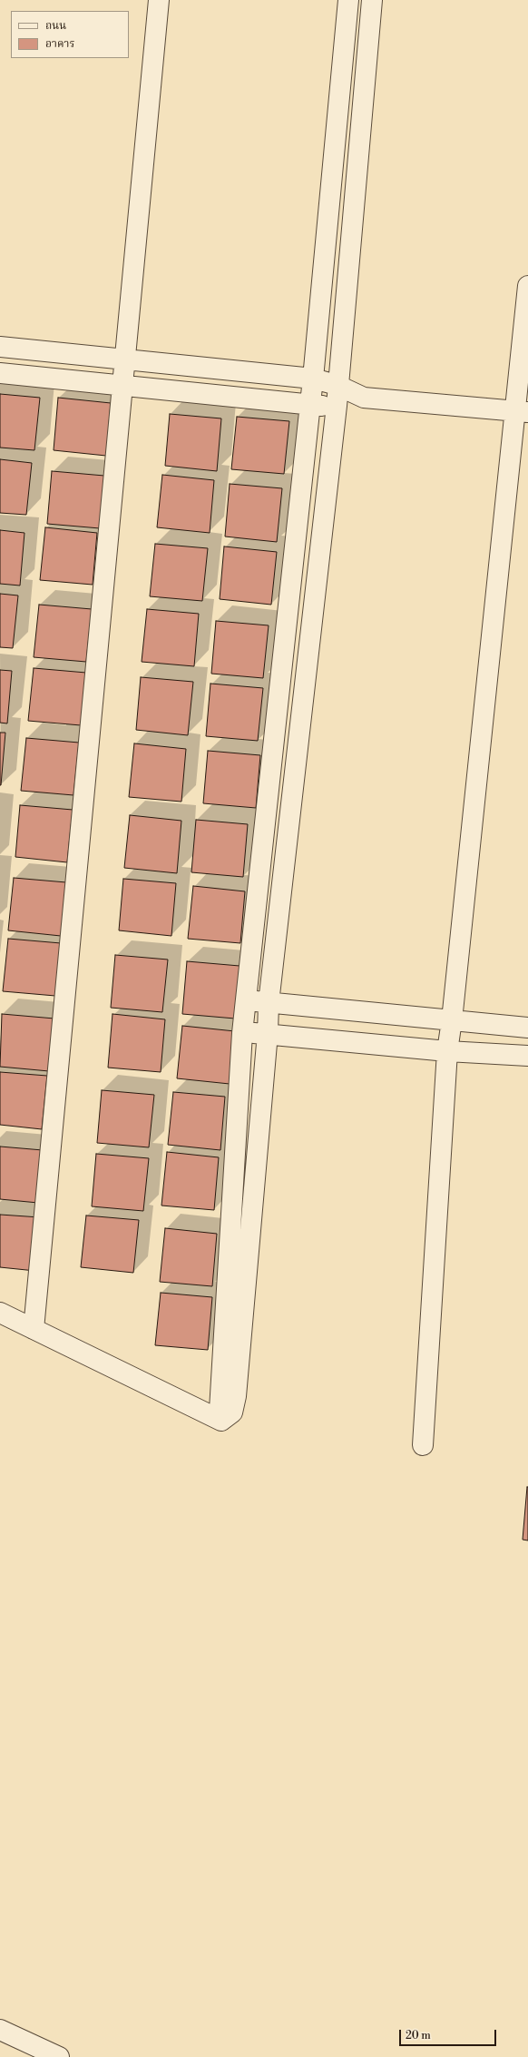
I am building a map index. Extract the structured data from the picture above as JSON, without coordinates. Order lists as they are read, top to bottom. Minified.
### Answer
{"legend":["ถนน","อาคาร"],"scale_bar":"20 m"}
